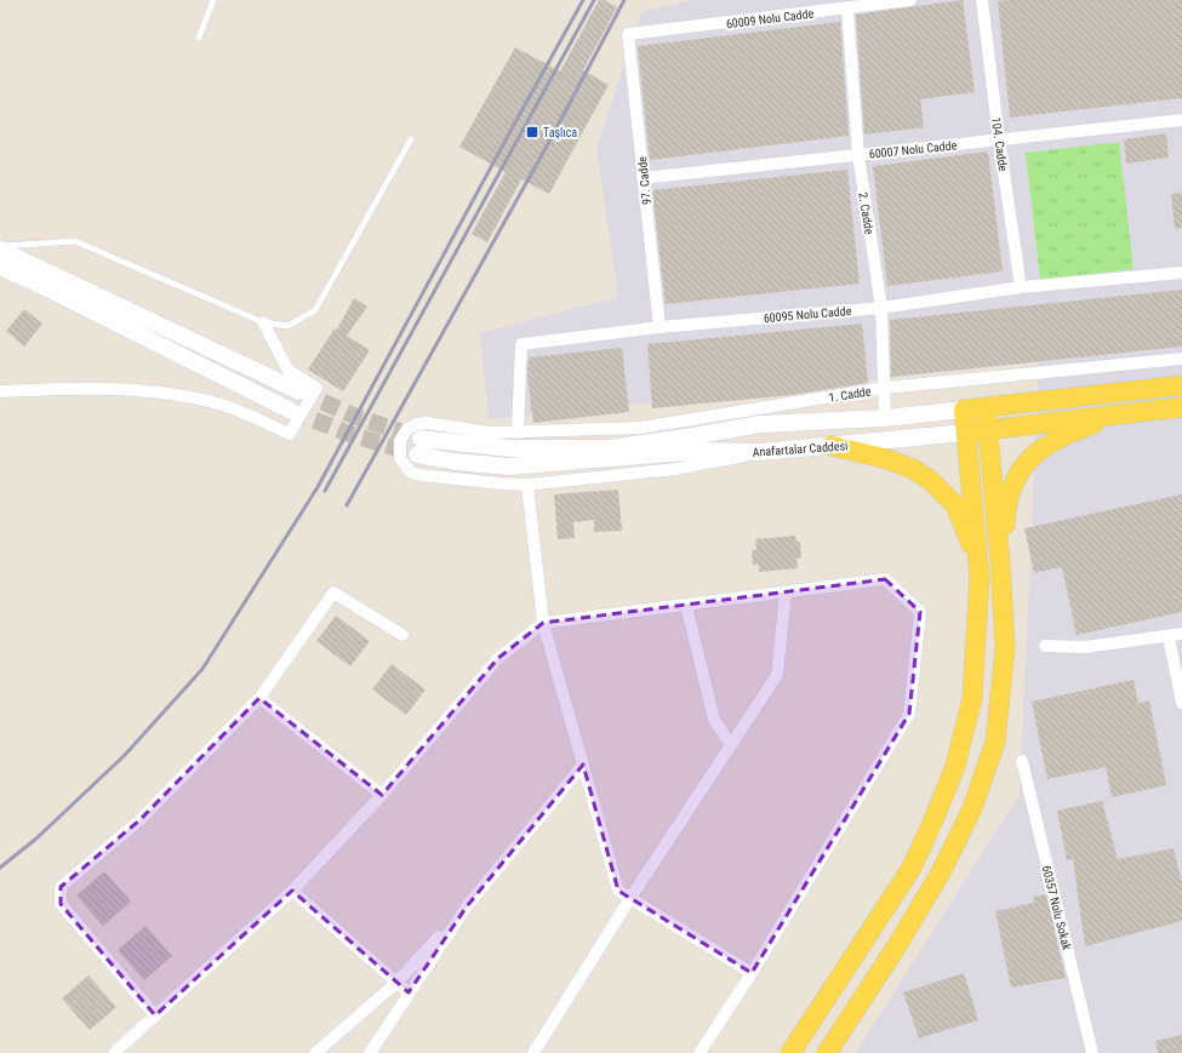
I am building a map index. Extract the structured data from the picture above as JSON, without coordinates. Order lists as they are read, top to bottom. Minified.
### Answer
{"streets":{"main road":["Anafartalar Caddesi"],"street":["60009 Nolu Cadde","104. Cadde","60007 Nolu Cadde","97. Cadde","2. Cadde","60095 Nolu Cadde","1. Cadde","60357 Nolu Sokak"]},"crossings":[["60009 Nolu Cadde","97. Cadde"],["60009 Nolu Cadde","2. Cadde"],["104. Cadde","60007 Nolu Cadde"],["104. Cadde","60095 Nolu Cadde"],["60007 Nolu Cadde","97. Cadde"],["60007 Nolu Cadde","2. Cadde"],["97. Cadde","60095 Nolu Cadde"],["2. Cadde","60095 Nolu Cadde"],["2. Cadde","1. Cadde"],["2. Cadde","Anafartalar Caddesi"],["60095 Nolu Cadde","1. Cadde"]],"places":{"transit":["Taşlıca"]}}
